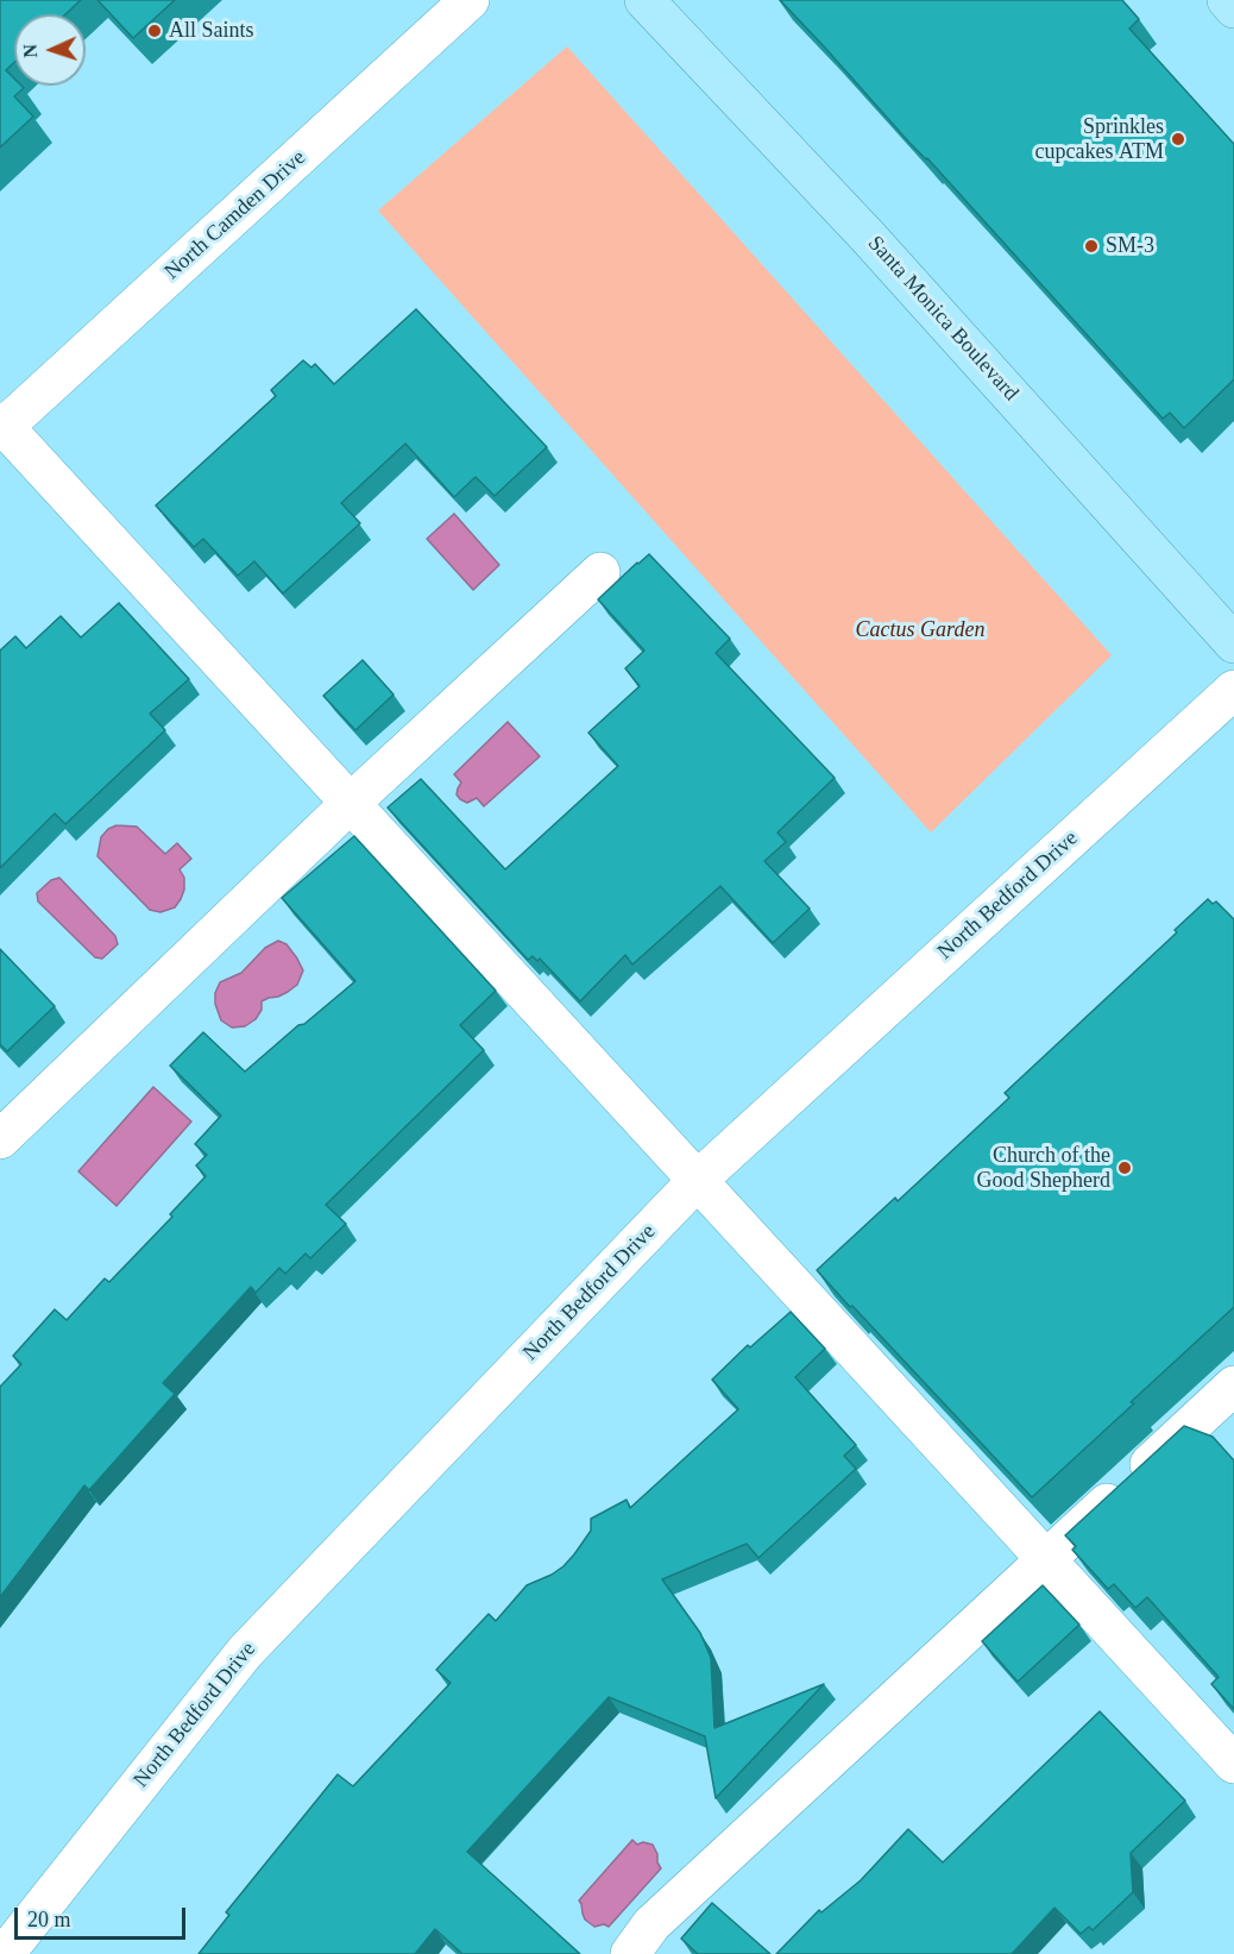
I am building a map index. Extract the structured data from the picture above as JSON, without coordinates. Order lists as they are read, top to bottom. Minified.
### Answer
{"streets":{"main road":["Santa Monica Boulevard"],"street":["North Camden Drive","North Bedford Drive"]},"parks":["Cactus Garden"],"places":["All Saints","Sprinkles cupcakes ATM","SM-3","Church of the Good Shepherd"],"scale_bar":"20 m","north":"left"}
